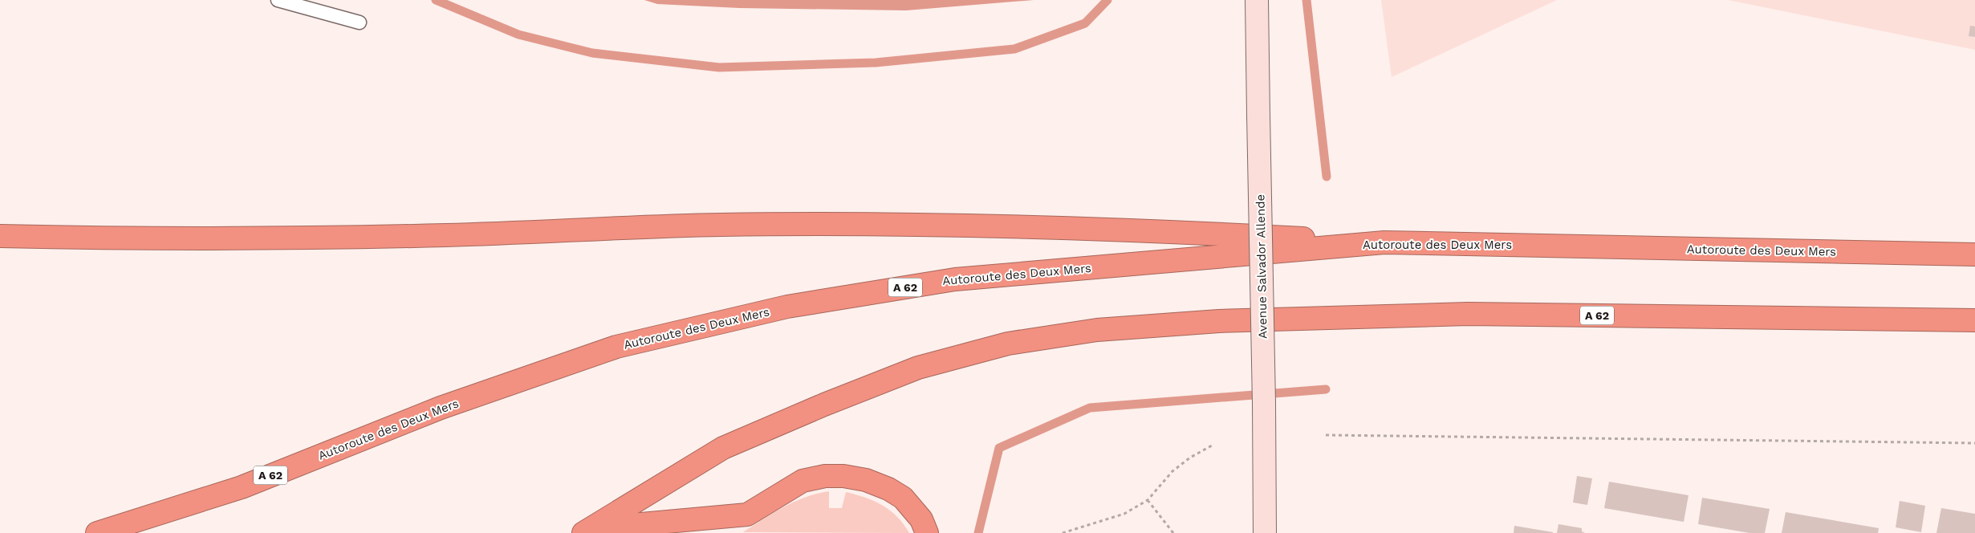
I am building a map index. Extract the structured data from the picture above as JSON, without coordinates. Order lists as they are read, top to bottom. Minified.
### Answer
{"streets":{"highway":["Autoroute des Deux Mers","A 62"],"street":["Avenue Salvador Allende"]}}
